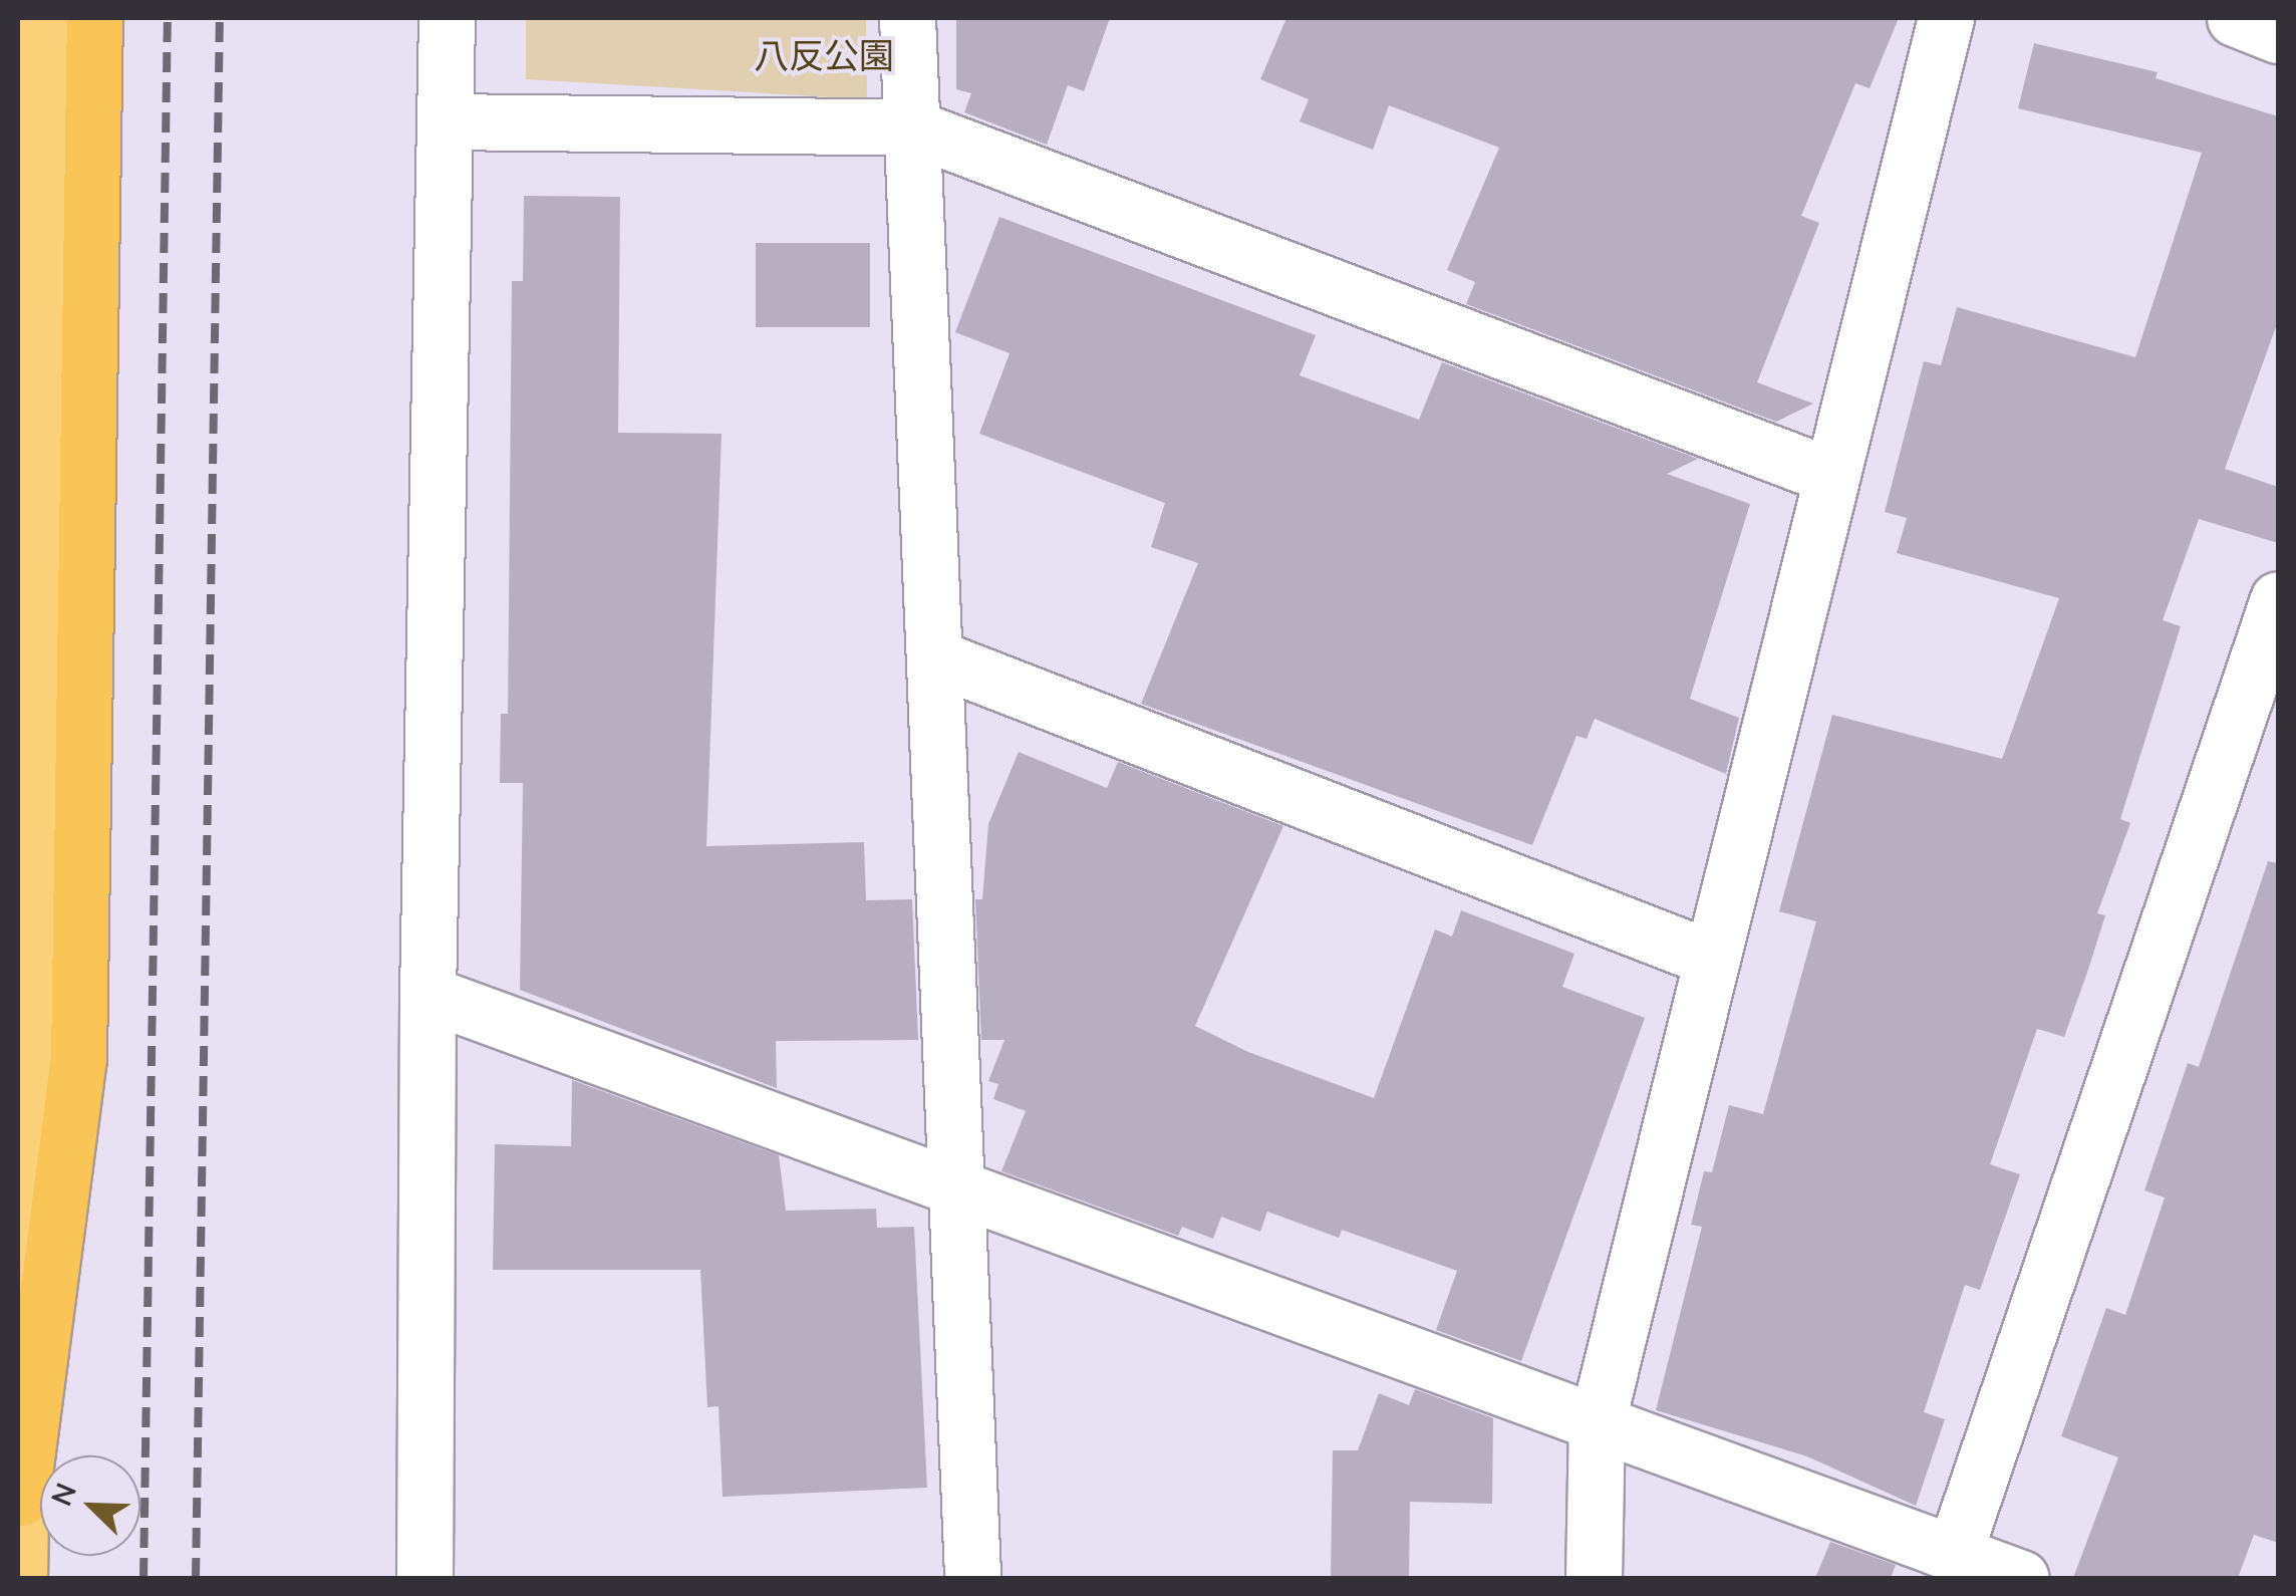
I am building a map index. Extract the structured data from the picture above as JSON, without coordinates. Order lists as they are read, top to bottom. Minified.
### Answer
{"parks":["八反公園"],"north":"top left"}
